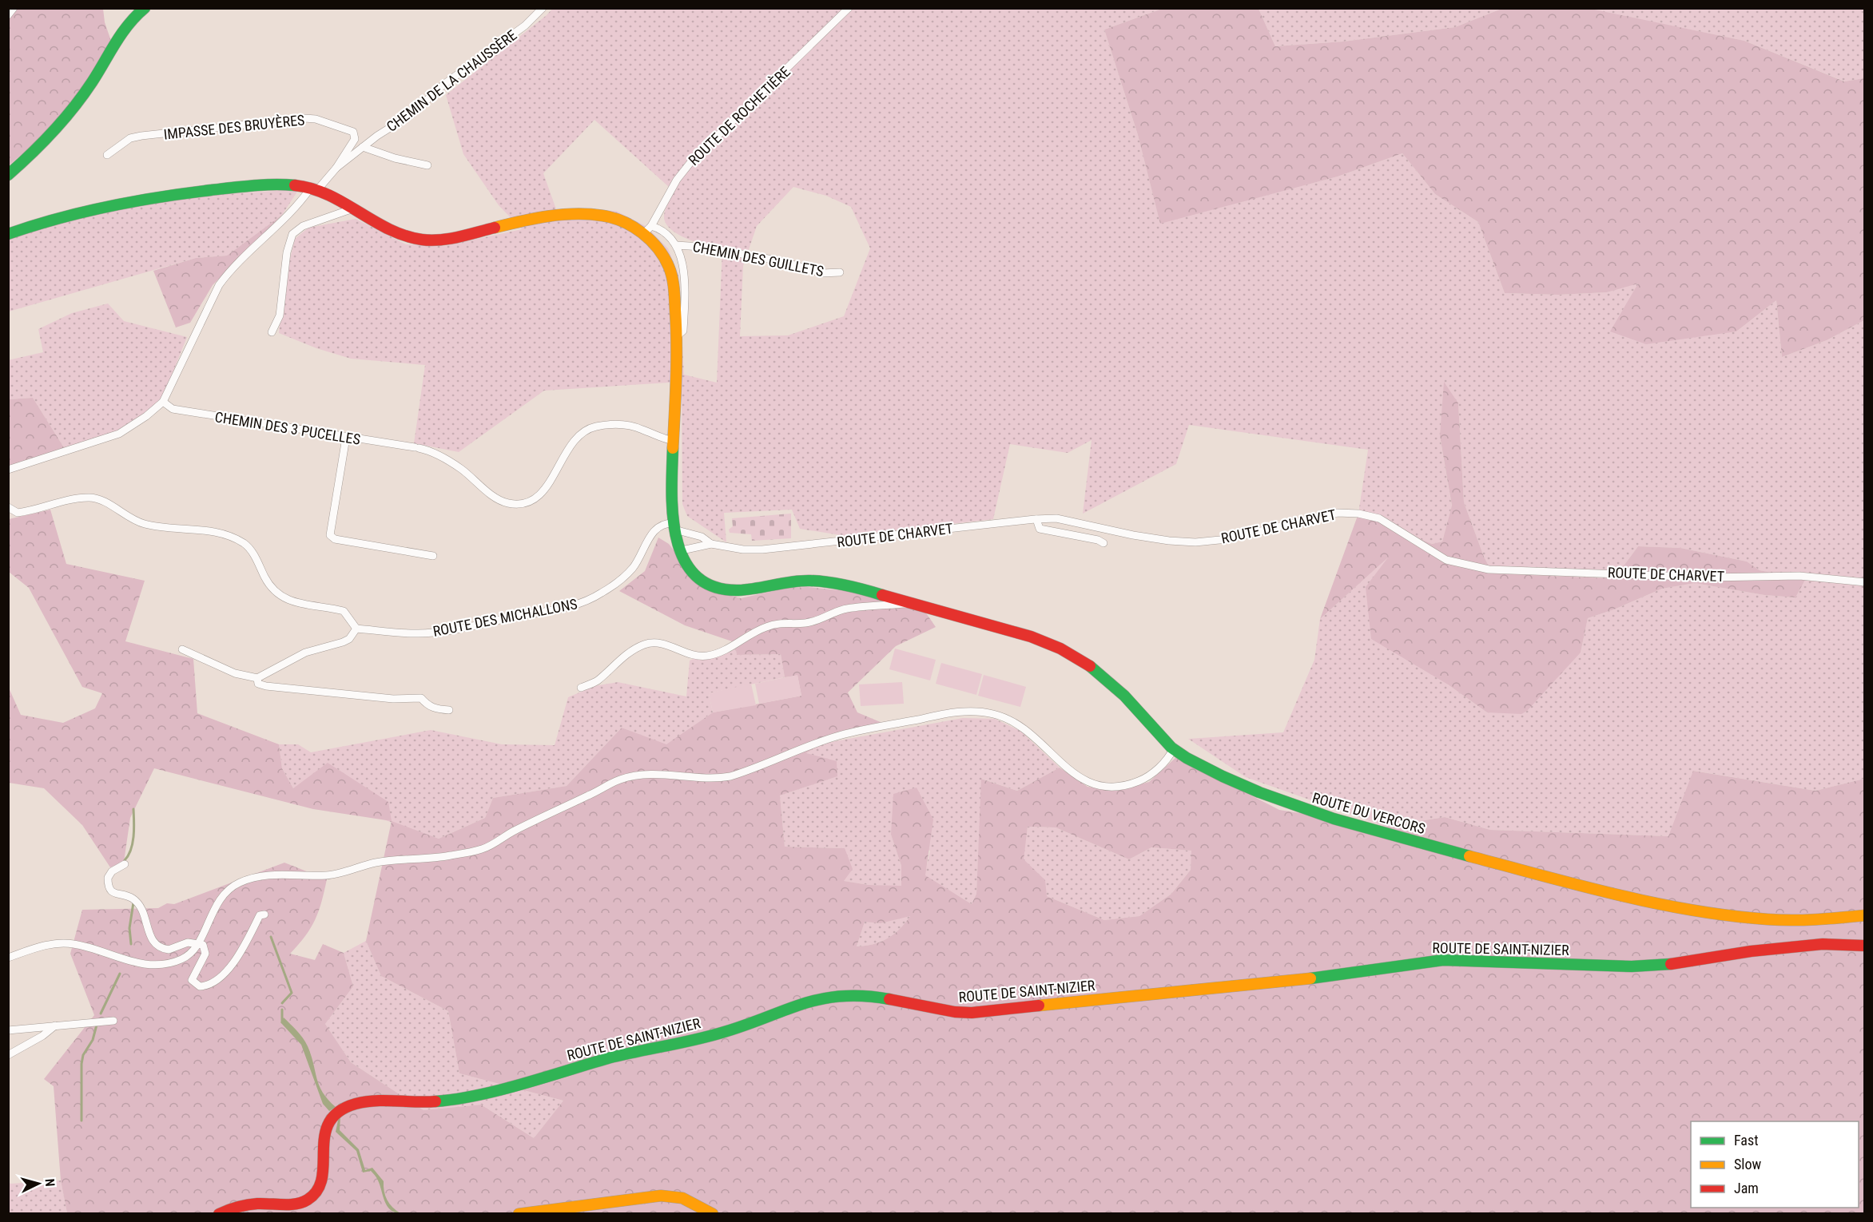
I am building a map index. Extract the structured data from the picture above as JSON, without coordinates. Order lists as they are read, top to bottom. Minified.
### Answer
{"streets":{"main road":["ROUTE DU VERCORS","ROUTE DE SAINT-NIZIER"],"street":["CHEMIN DE LA CHAUSSÈRE","ROUTE DE ROCHETIÈRE","IMPASSE DES BRUYÈRES","CHEMIN DES GUILLETS","CHEMIN DES 3 PUCELLES","ROUTE DE CHARVET","ROUTE DES MICHALLONS"]},"crossings":[["CHEMIN DE LA CHAUSSÈRE","IMPASSE DES BRUYÈRES"],["ROUTE DE CHARVET","ROUTE DES MICHALLONS"],["ROUTE DE CHARVET","ROUTE DU VERCORS"]],"legend":["Fast","Slow","Jam"],"north":"right"}
